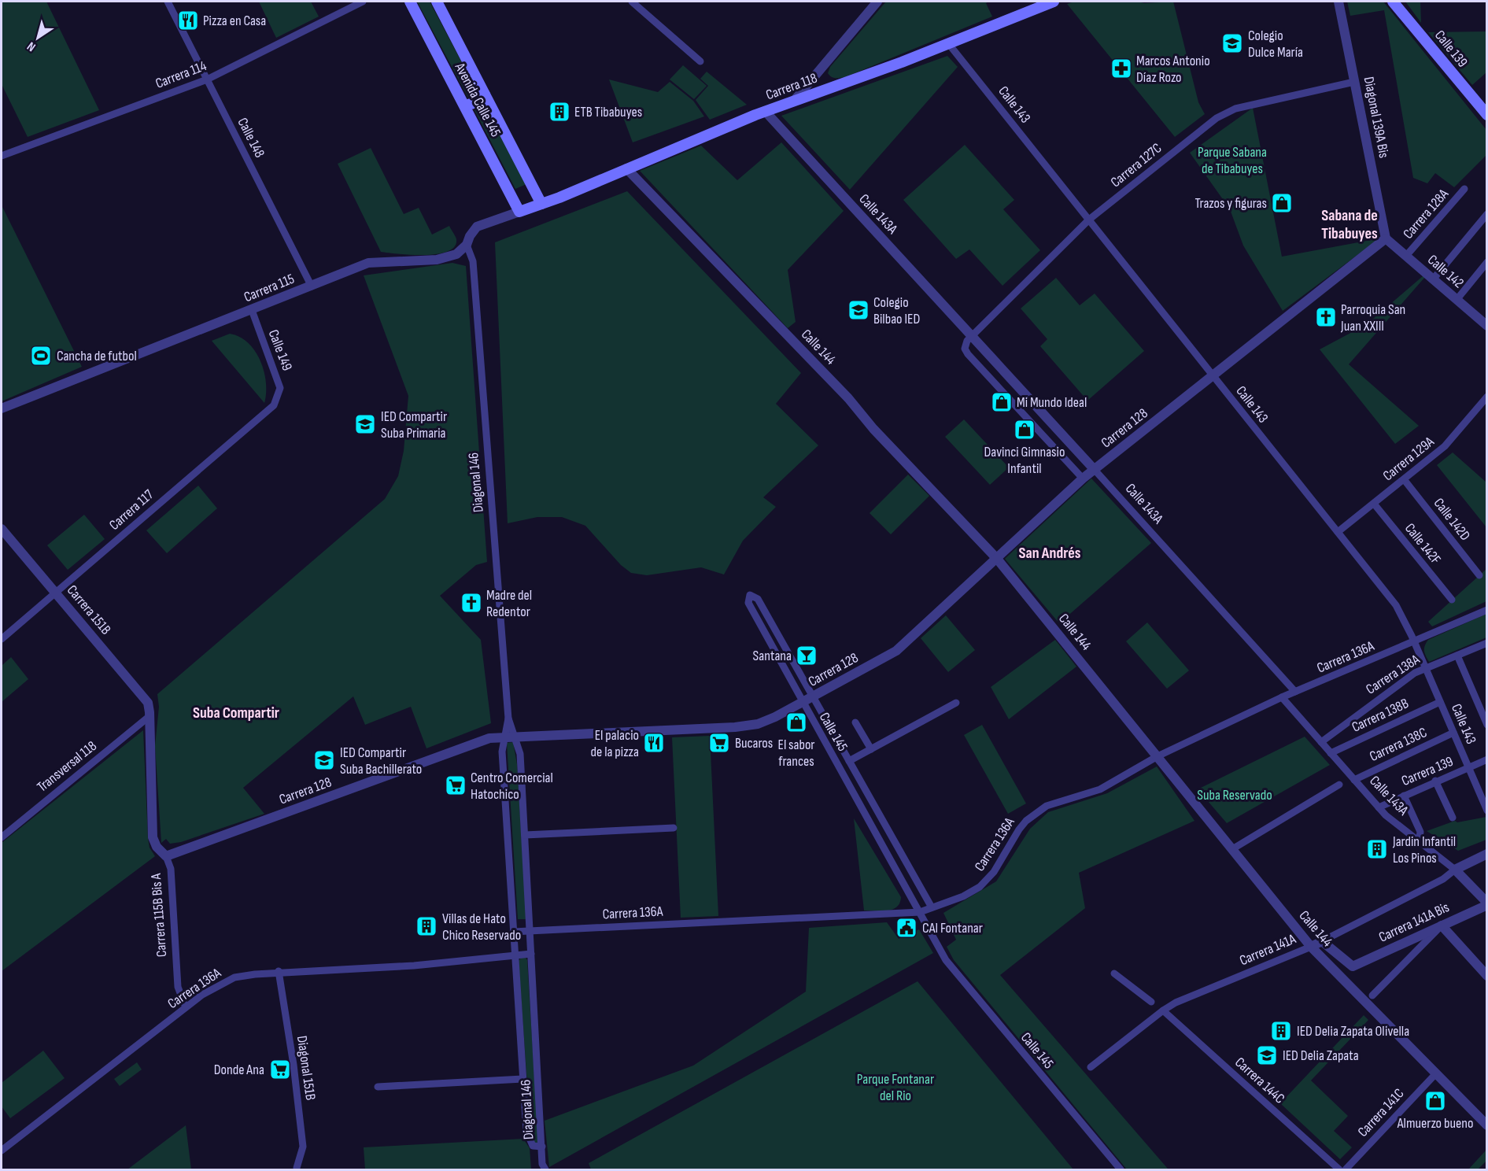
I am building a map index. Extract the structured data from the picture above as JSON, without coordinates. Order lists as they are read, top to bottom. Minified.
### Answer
{"streets":{"main road":["Calle 139","Carrera 118","Avenida Calle 145","Carrera 115"],"street":["Carrera 114","Calle 143","Diagonal 139A Bis","Calle 148","Carrera 127C","Calle 143A","Carrera 128A","Calle 142","Calle 144","Calle 149","Carrera 128","Carrera 129A","Diagonal 146","Carrera 117","Calle 142D","Calle 142F","Carrera 151B","Carrera 136A","Carrera 138A","Carrera 138B","Calle 145","Carrera 138C","Transversal 118","Carrera 139","Carrera 115B Bis A","Carrera 141A Bis","Carrera 141A","Diagonal 151B","Carrera 144C","Carrera 141C"]},"crossings":[["Carrera 114","Calle 148"],["Carrera 118","Avenida Calle 145"],["Carrera 118","Calle 143"],["Carrera 118","Calle 143A"],["Carrera 118","Carrera 115"],["Carrera 118","Calle 144"],["Avenida Calle 145","Carrera 115"],["Calle 143","Carrera 127C"],["Calle 143","Carrera 128"],["Calle 143","Carrera 129A"],["Calle 143","Carrera 136A"],["Calle 143","Carrera 138A"],["Calle 143","Carrera 138B"],["Calle 143","Carrera 138C"],["Calle 143","Carrera 139"],["Diagonal 139A Bis","Carrera 127C"],["Diagonal 139A Bis","Calle 142"],["Diagonal 139A Bis","Carrera 128"],["Calle 148","Carrera 115"],["Carrera 127C","Calle 143A"],["Calle 143A","Carrera 128"],["Calle 143A","Carrera 136A"],["Calle 143A","Carrera 138A"],["Calle 143A","Carrera 138B"],["Calle 143A","Carrera 138C"],["Calle 143A","Carrera 139"],["Calle 143A","Carrera 141A Bis"],["Calle 143A","Carrera 141A"],["Carrera 128A","Calle 142"],["Calle 142","Carrera 128"],["Carrera 115","Calle 149"],["Carrera 115","Diagonal 146"],["Calle 144","Carrera 128"],["Calle 144","Carrera 136A"],["Calle 144","Carrera 141A"],["Calle 144","Carrera 141C"],["Calle 149","Carrera 117"],["Carrera 128","Diagonal 146"],["Carrera 128","Calle 145"],["Carrera 128","Carrera 115B Bis A"],["Carrera 129A","Calle 142D"],["Carrera 129A","Calle 142F"],["Diagonal 146","Carrera 136A"],["Carrera 117","Carrera 151B"],["Carrera 151B","Transversal 118"],["Carrera 151B","Carrera 115B Bis A"],["Carrera 136A","Calle 145"],["Carrera 136A","Carrera 115B Bis A"],["Carrera 136A","Diagonal 151B"],["Transversal 118","Carrera 115B Bis A"],["Carrera 141A Bis","Carrera 141A"],["Carrera 141A","Carrera 144C"]],"districts":["Sabana de Tibabuyes","San Andrés","Suba Compartir"],"parks":["Parque Sabana de Tibabuyes","Suba Reservado","Parque Fontanar del Rio"],"places":{"restaurant":["Pizza en Casa","El palacio de la pizza"],"school or university":["Colegio Dulce María","Colegio Bilbao IED","IED Compartir Suba Primaria","IED Compartir Suba Bachillerato","IED Delia Zapata"],"pharmacy":["Marcos Antonio Díaz Rozo"],"building":["ETB Tibabuyes","Jardin Infantil Los Pinos","Villas de Hato Chico Reservado","IED Delia Zapata Olivella"],"shop":["Trazos y figuras","Mi Mundo Ideal","Davinci Gimnasio Infantil","El sabor frances","Almuerzo bueno"],"church":["Parroquia San Juan XXIII","Madre del Redentor"],"sports":["Cancha de futbol"],"bar":["Santana"],"supermarket":["Bucaros","Centro Comercial Hatochico","Donde Ana"],"public building":["CAI Fontanar"]},"north":"bottom left"}
